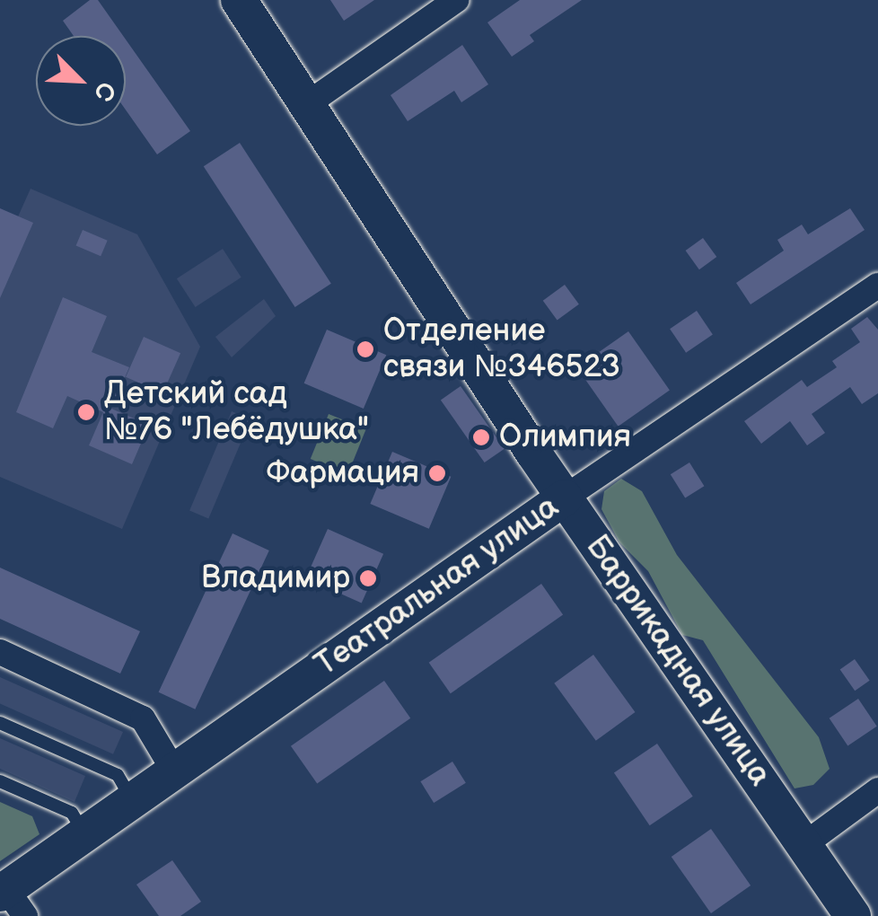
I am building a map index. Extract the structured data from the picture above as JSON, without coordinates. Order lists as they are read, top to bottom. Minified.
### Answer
{"streets":{"main road":["Театральная улица","Баррикадная улица"]},"crossings":[["Театральная улица","Баррикадная улица"]],"places":["Отделение связи №346523","Детский сад №76 \"Лебёдушка\"","Олимпия","Фармация","Владимир"],"north":"bottom right"}
